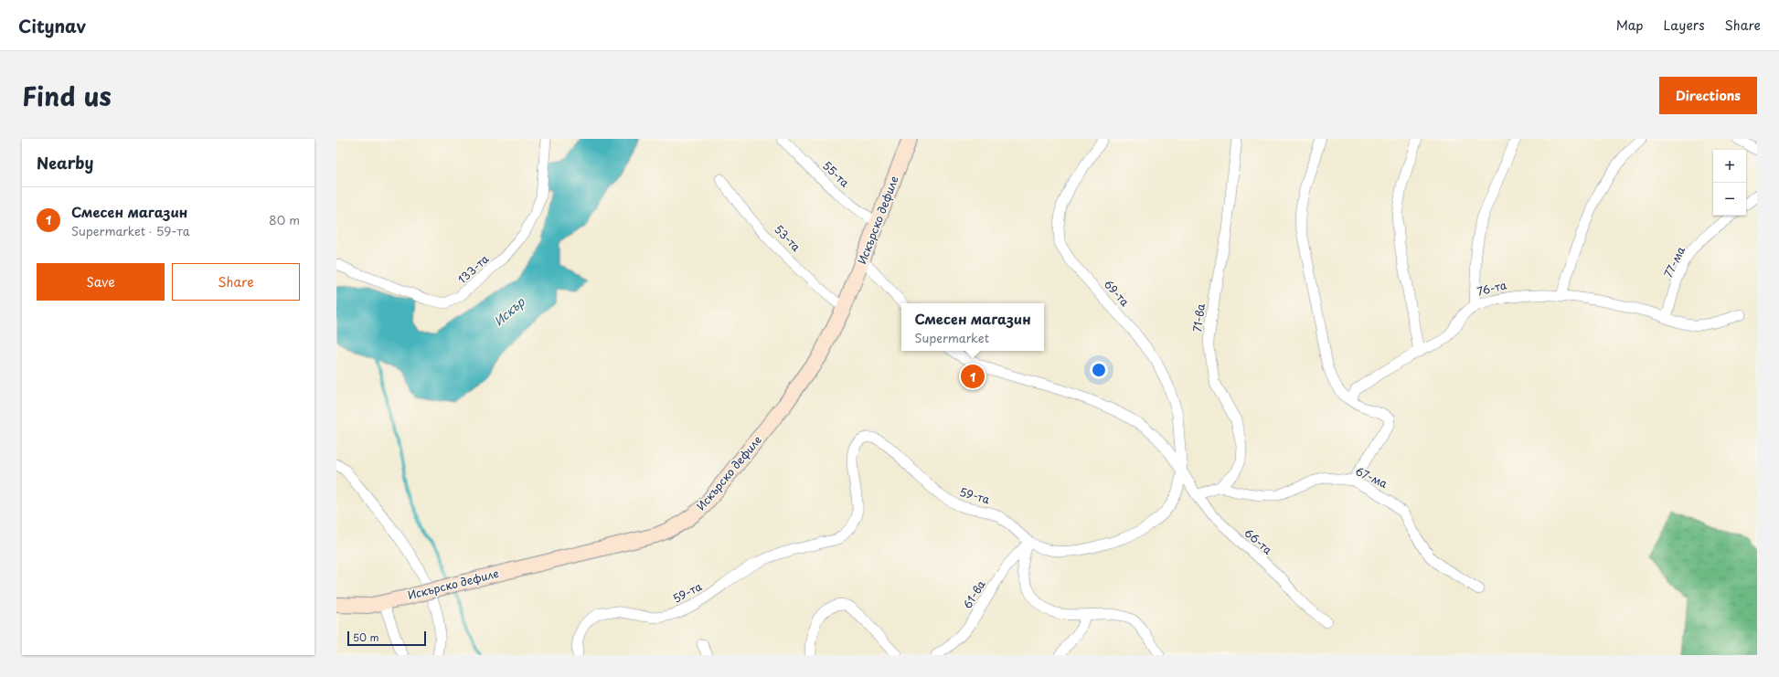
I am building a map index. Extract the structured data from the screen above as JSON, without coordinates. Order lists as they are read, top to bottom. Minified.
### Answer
{"streets":{"main road":["Искърско дефиле"],"street":["55-та","53-та","77-ма","133-та","76-та","69-та","71-ва","67-ма","59-та","66-та","61-ва"]},"crossings":[["55-та","Искърско дефиле"],["Искърско дефиле","53-та"],["77-ма","76-та"],["69-та","59-та"],["69-та","66-та"],["71-ва","67-ма"],["59-та","66-та"],["59-та","61-ва"]],"water":["Искър"],"scale_bar":"50 m","page":{"header":"Citynav","nav":["Map","Layers","Share"],"title":"Find us","buttons":["Directions",["Save","Share"]],"heading":"Nearby","map_buttons":["+","−"],"list":[{"mark":"1","name":"Смесен магазин","note":"Supermarket · 59-та","value":"80 m"}],"popup":["Смесен магазин","Supermarket"],"pins":"1","scale":"50 m"}}
